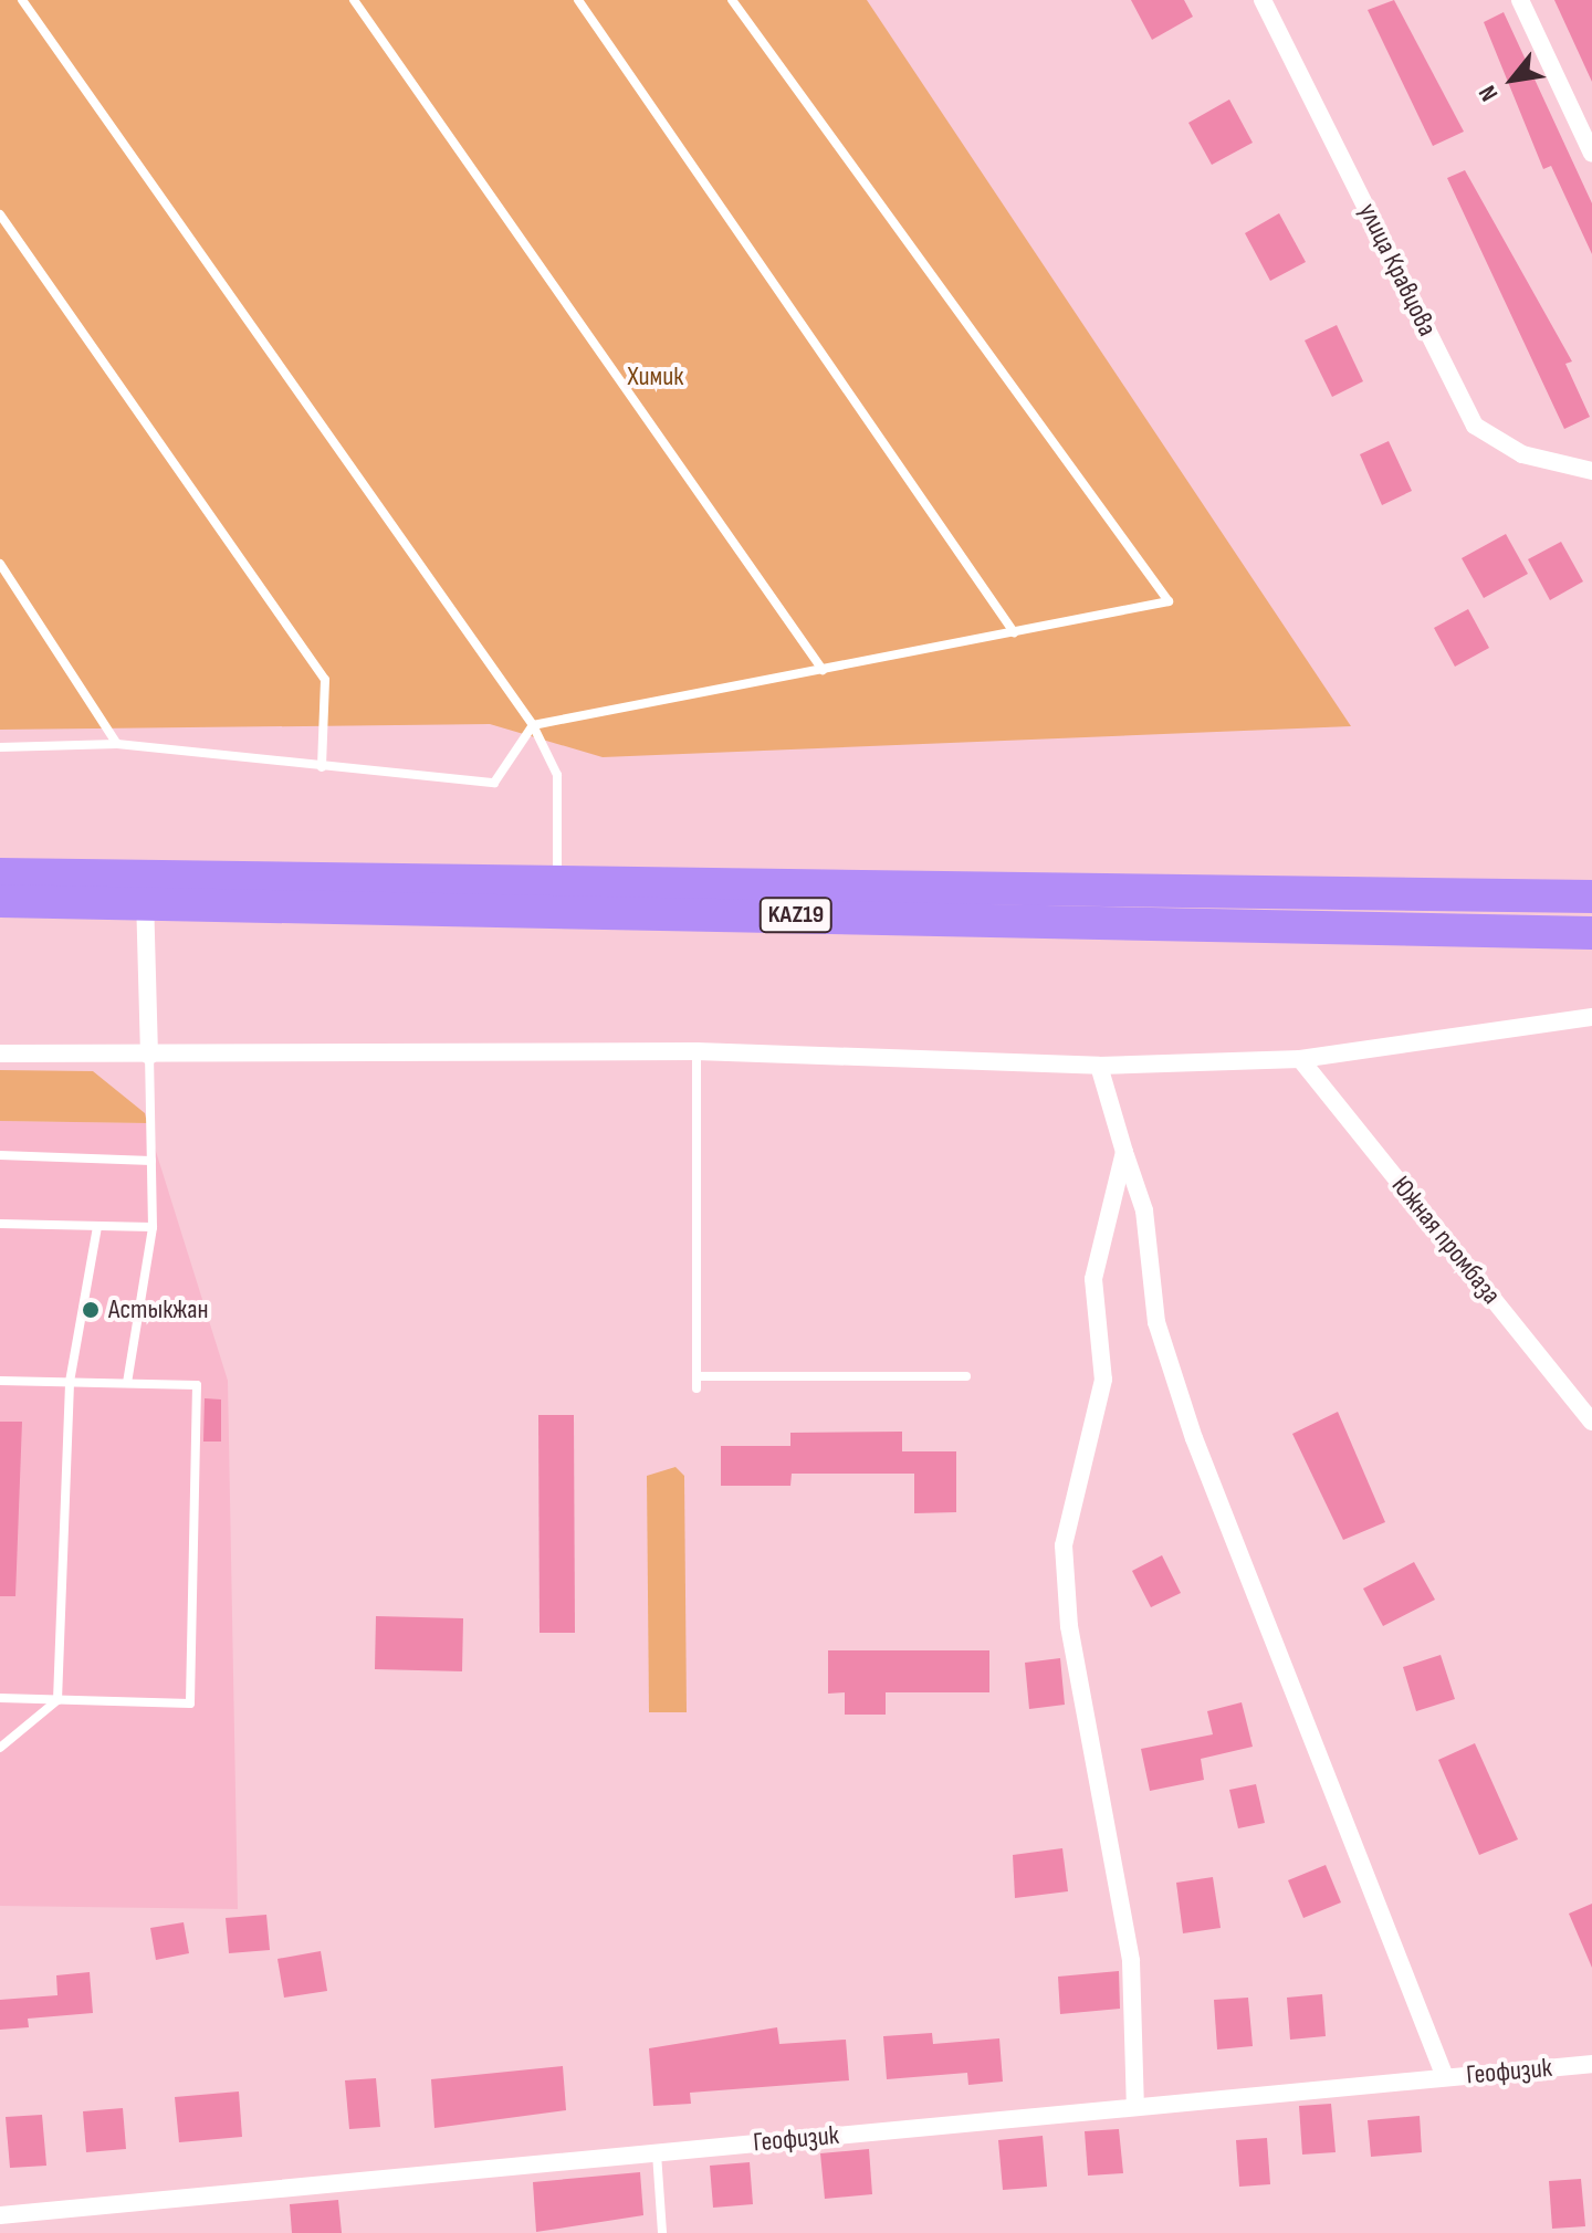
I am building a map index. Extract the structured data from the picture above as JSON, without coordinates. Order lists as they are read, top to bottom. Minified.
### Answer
{"streets":{"highway":["KAZ19"],"street":["улица Кравцова","Южная промбаза","Геофизик"]},"parks":["Химик"],"places":["Астыкжан"],"north":"bottom left"}
